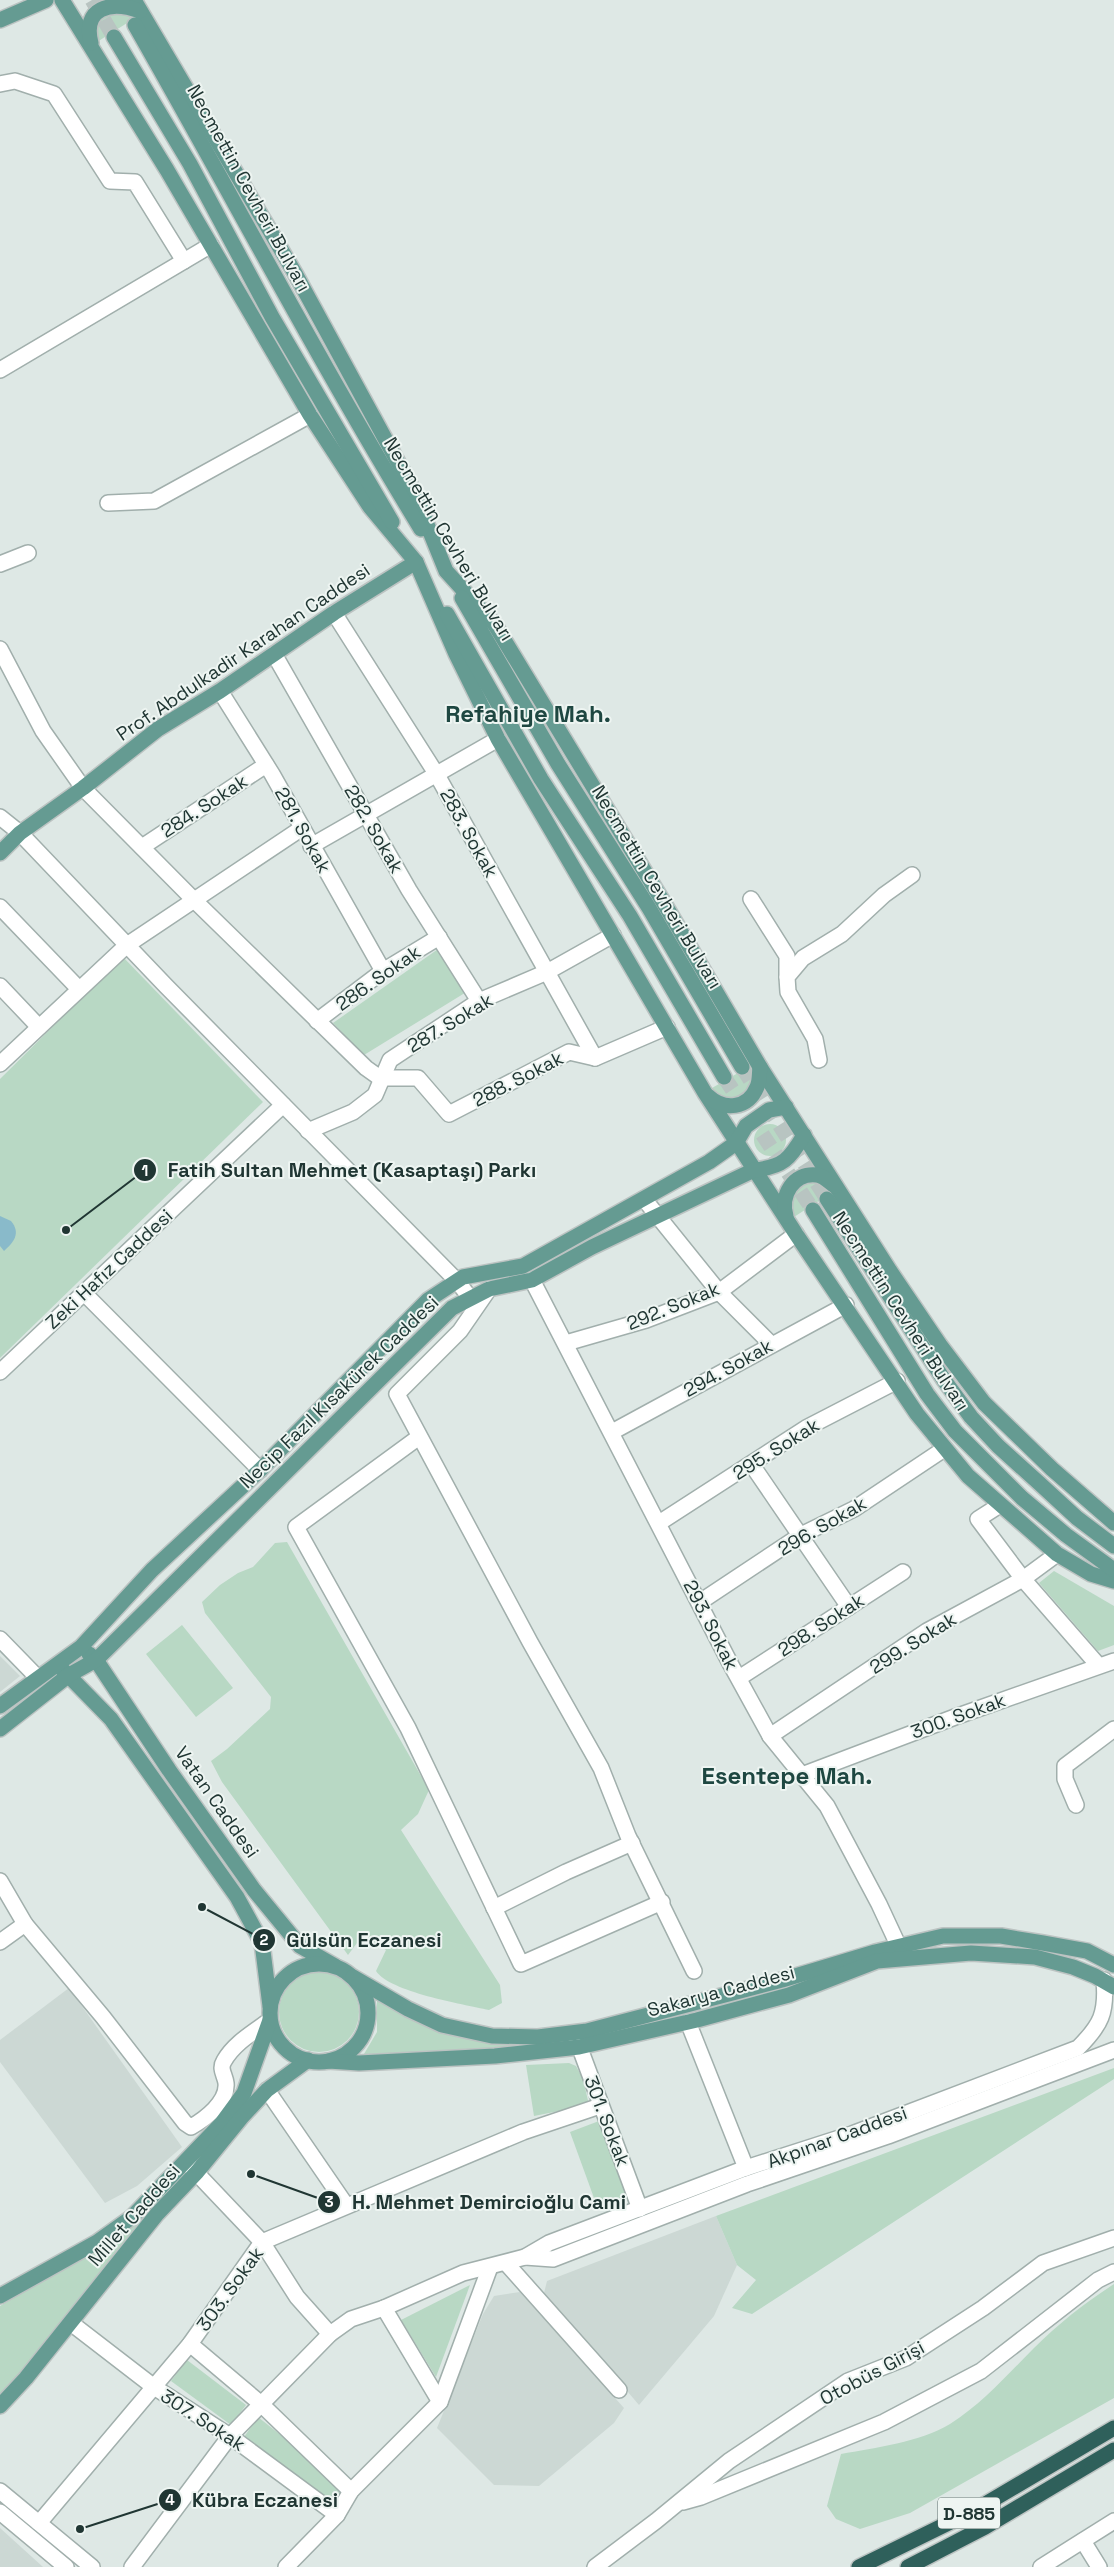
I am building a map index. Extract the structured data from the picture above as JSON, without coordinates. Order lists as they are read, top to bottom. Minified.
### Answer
{"streets":{"highway":["D-885"],"main road":["Necmettin Cevheri Bulvarı","Prof. Abdulkadir Karahan Caddesi","Necip Fazıl Kısakürek Caddesi","Vatan Caddesi","Sakarya Caddesi","Millet Caddesi"],"street":["284. Sokak","282. Sokak","281. Sokak","283. Sokak","286. Sokak","287. Sokak","288. Sokak","Zeki Hafız Caddesi","292. Sokak","294. Sokak","295. Sokak","296. Sokak","293. Sokak","298. Sokak","299. Sokak","300. Sokak","301. Sokak","Akpınar Caddesi","303. Sokak","Otobüs Girişi","307. Sokak"]},"crossings":[["Necmettin Cevheri Bulvarı","Prof. Abdulkadir Karahan Caddesi"],["Prof. Abdulkadir Karahan Caddesi","282. Sokak"],["Prof. Abdulkadir Karahan Caddesi","281. Sokak"],["Prof. Abdulkadir Karahan Caddesi","283. Sokak"],["284. Sokak","281. Sokak"],["282. Sokak","286. Sokak"],["282. Sokak","287. Sokak"],["281. Sokak","286. Sokak"],["283. Sokak","287. Sokak"],["283. Sokak","288. Sokak"],["287. Sokak","288. Sokak"],["292. Sokak","293. Sokak"],["294. Sokak","293. Sokak"],["Necip Fazıl Kısakürek Caddesi","293. Sokak"],["Necip Fazıl Kısakürek Caddesi","Vatan Caddesi"],["295. Sokak","293. Sokak"],["296. Sokak","293. Sokak"],["293. Sokak","298. Sokak"],["293. Sokak","299. Sokak"],["293. Sokak","300. Sokak"],["293. Sokak","Sakarya Caddesi"],["Vatan Caddesi","Sakarya Caddesi"],["Vatan Caddesi","Millet Caddesi"],["Sakarya Caddesi","301. Sokak"],["Sakarya Caddesi","Akpınar Caddesi"],["Sakarya Caddesi","Millet Caddesi"],["301. Sokak","Akpınar Caddesi"],["301. Sokak","303. Sokak"],["Akpınar Caddesi","307. Sokak"],["Millet Caddesi","307. Sokak"],["303. Sokak","307. Sokak"]],"districts":["Refahiye Mah.","Esentepe Mah."],"places":["Fatih Sultan Mehmet (Kasaptaşı) Parkı","Gülsün Eczanesi","H. Mehmet Demircioğlu Cami","Kübra Eczanesi"]}
